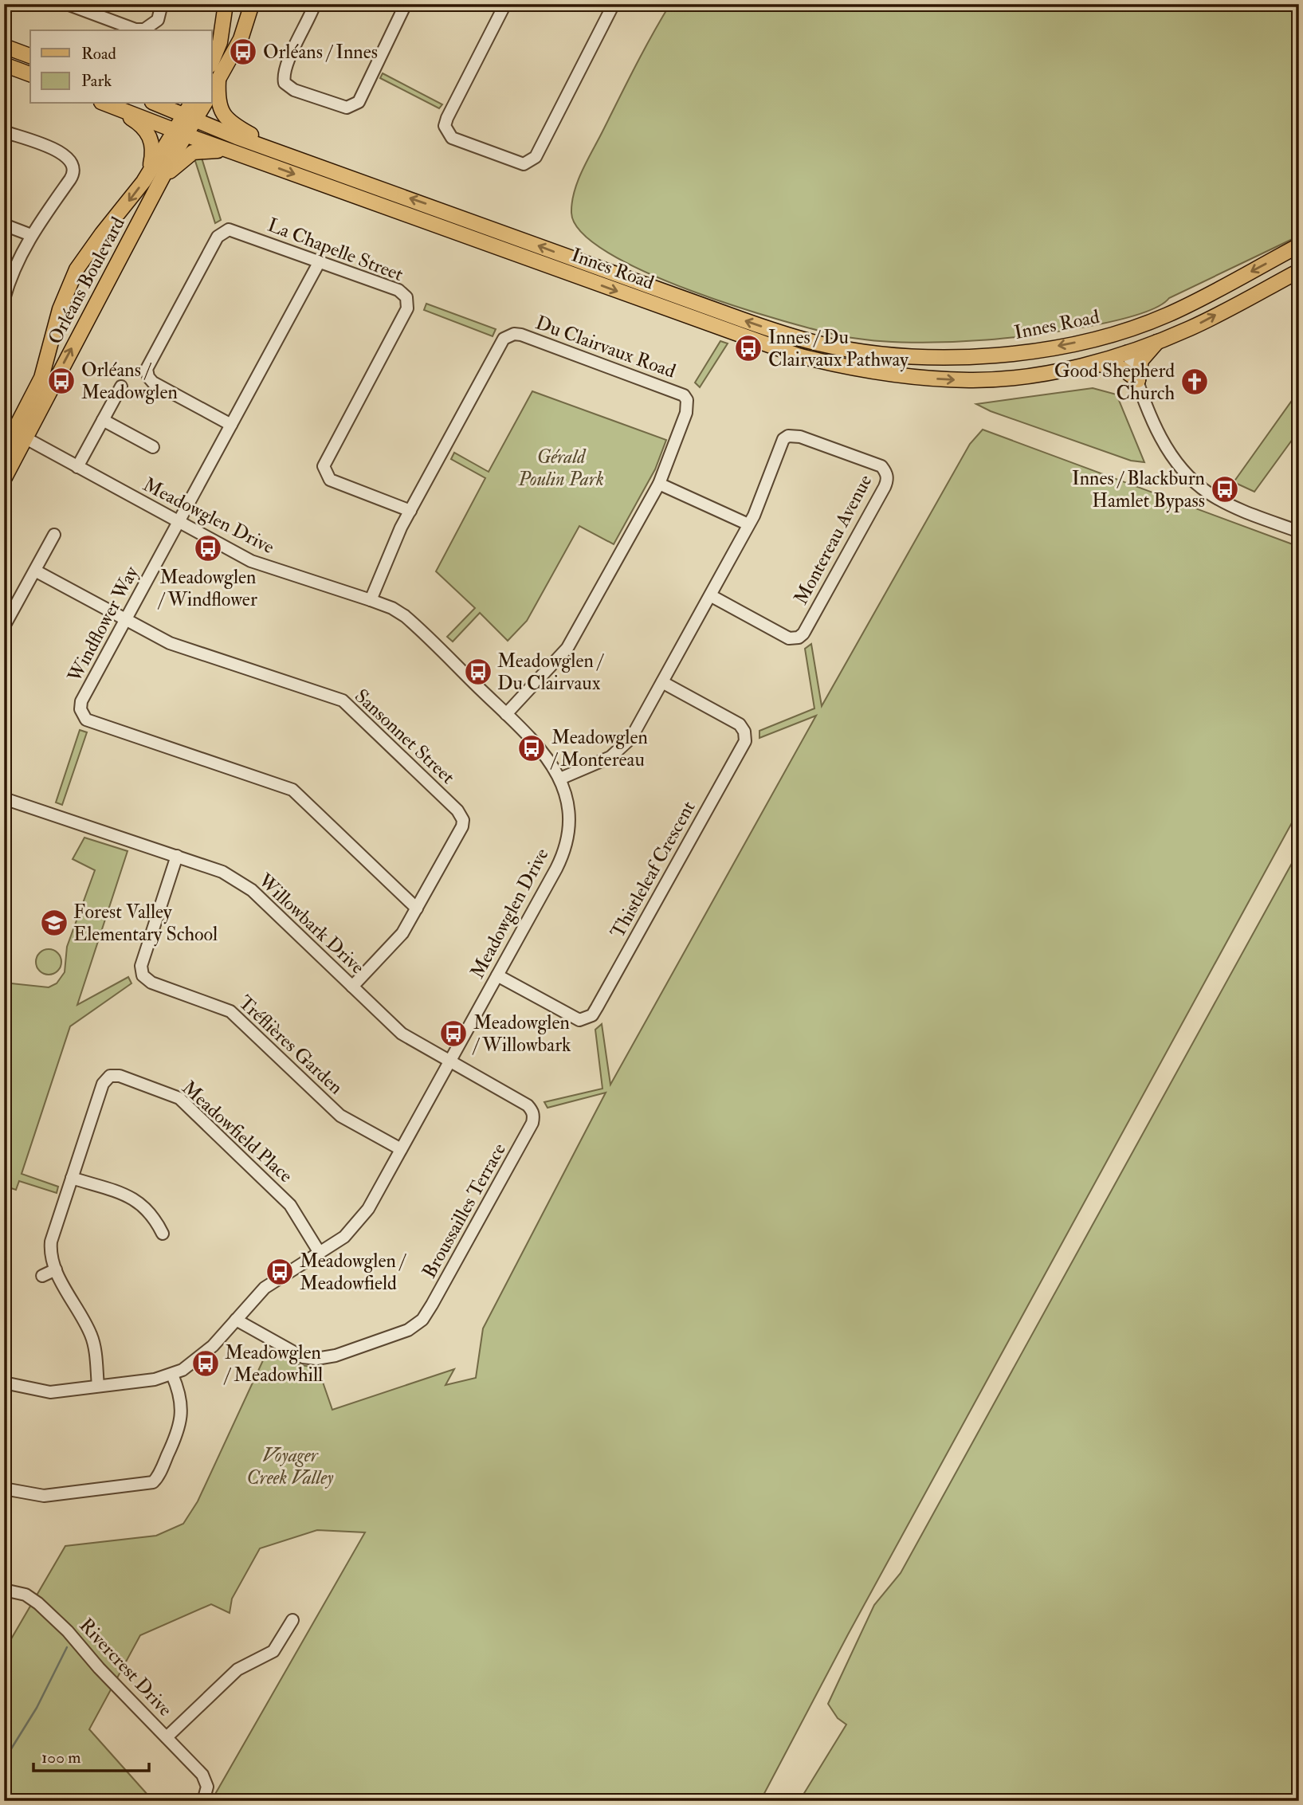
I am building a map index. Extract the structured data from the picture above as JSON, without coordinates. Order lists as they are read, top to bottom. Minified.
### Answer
{"streets":{"main road":["Innes Road","Orléans Boulevard"],"street":["La Chapelle Street","Du Clairvaux Road","Meadowglen Drive","Montereau Avenue","Windflower Way","Sansonnet Street","Thistleleaf Crescent","Willowbark Drive","Tréflières Garden","Meadowfield Place","Broussailles Terrace","Rivercrest Drive"]},"crossings":[["La Chapelle Street","Du Clairvaux Road"],["La Chapelle Street","Windflower Way"],["Innes Road","Orléans Boulevard"],["Orléans Boulevard","Meadowglen Drive"],["Du Clairvaux Road","Meadowglen Drive"],["Meadowglen Drive","Montereau Avenue"],["Meadowglen Drive","Windflower Way"],["Meadowglen Drive","Thistleleaf Crescent"],["Meadowglen Drive","Willowbark Drive"],["Meadowglen Drive","Tréflières Garden"],["Meadowglen Drive","Meadowfield Place"],["Meadowglen Drive","Broussailles Terrace"],["Montereau Avenue","Thistleleaf Crescent"],["Windflower Way","Sansonnet Street"],["Sansonnet Street","Willowbark Drive"],["Willowbark Drive","Tréflières Garden"],["Willowbark Drive","Broussailles Terrace"]],"parks":["Gérald Poulin Park","Voyager Creek Valley"],"places":{"bus stop":["Orléans / Innes","Innes / Du Clairvaux Pathway","Orléans / Meadowglen","Innes / Blackburn Hamlet Bypass","Meadowglen / Windflower","Meadowglen / Du Clairvaux","Meadowglen / Montereau","Meadowglen / Willowbark","Meadowglen / Meadowfield","Meadowglen / Meadowhill"],"church":["Good Shepherd Church"],"school or university":["Forest Valley Elementary School"]},"legend":["Road","Park"],"scale_bar":"100 m"}
